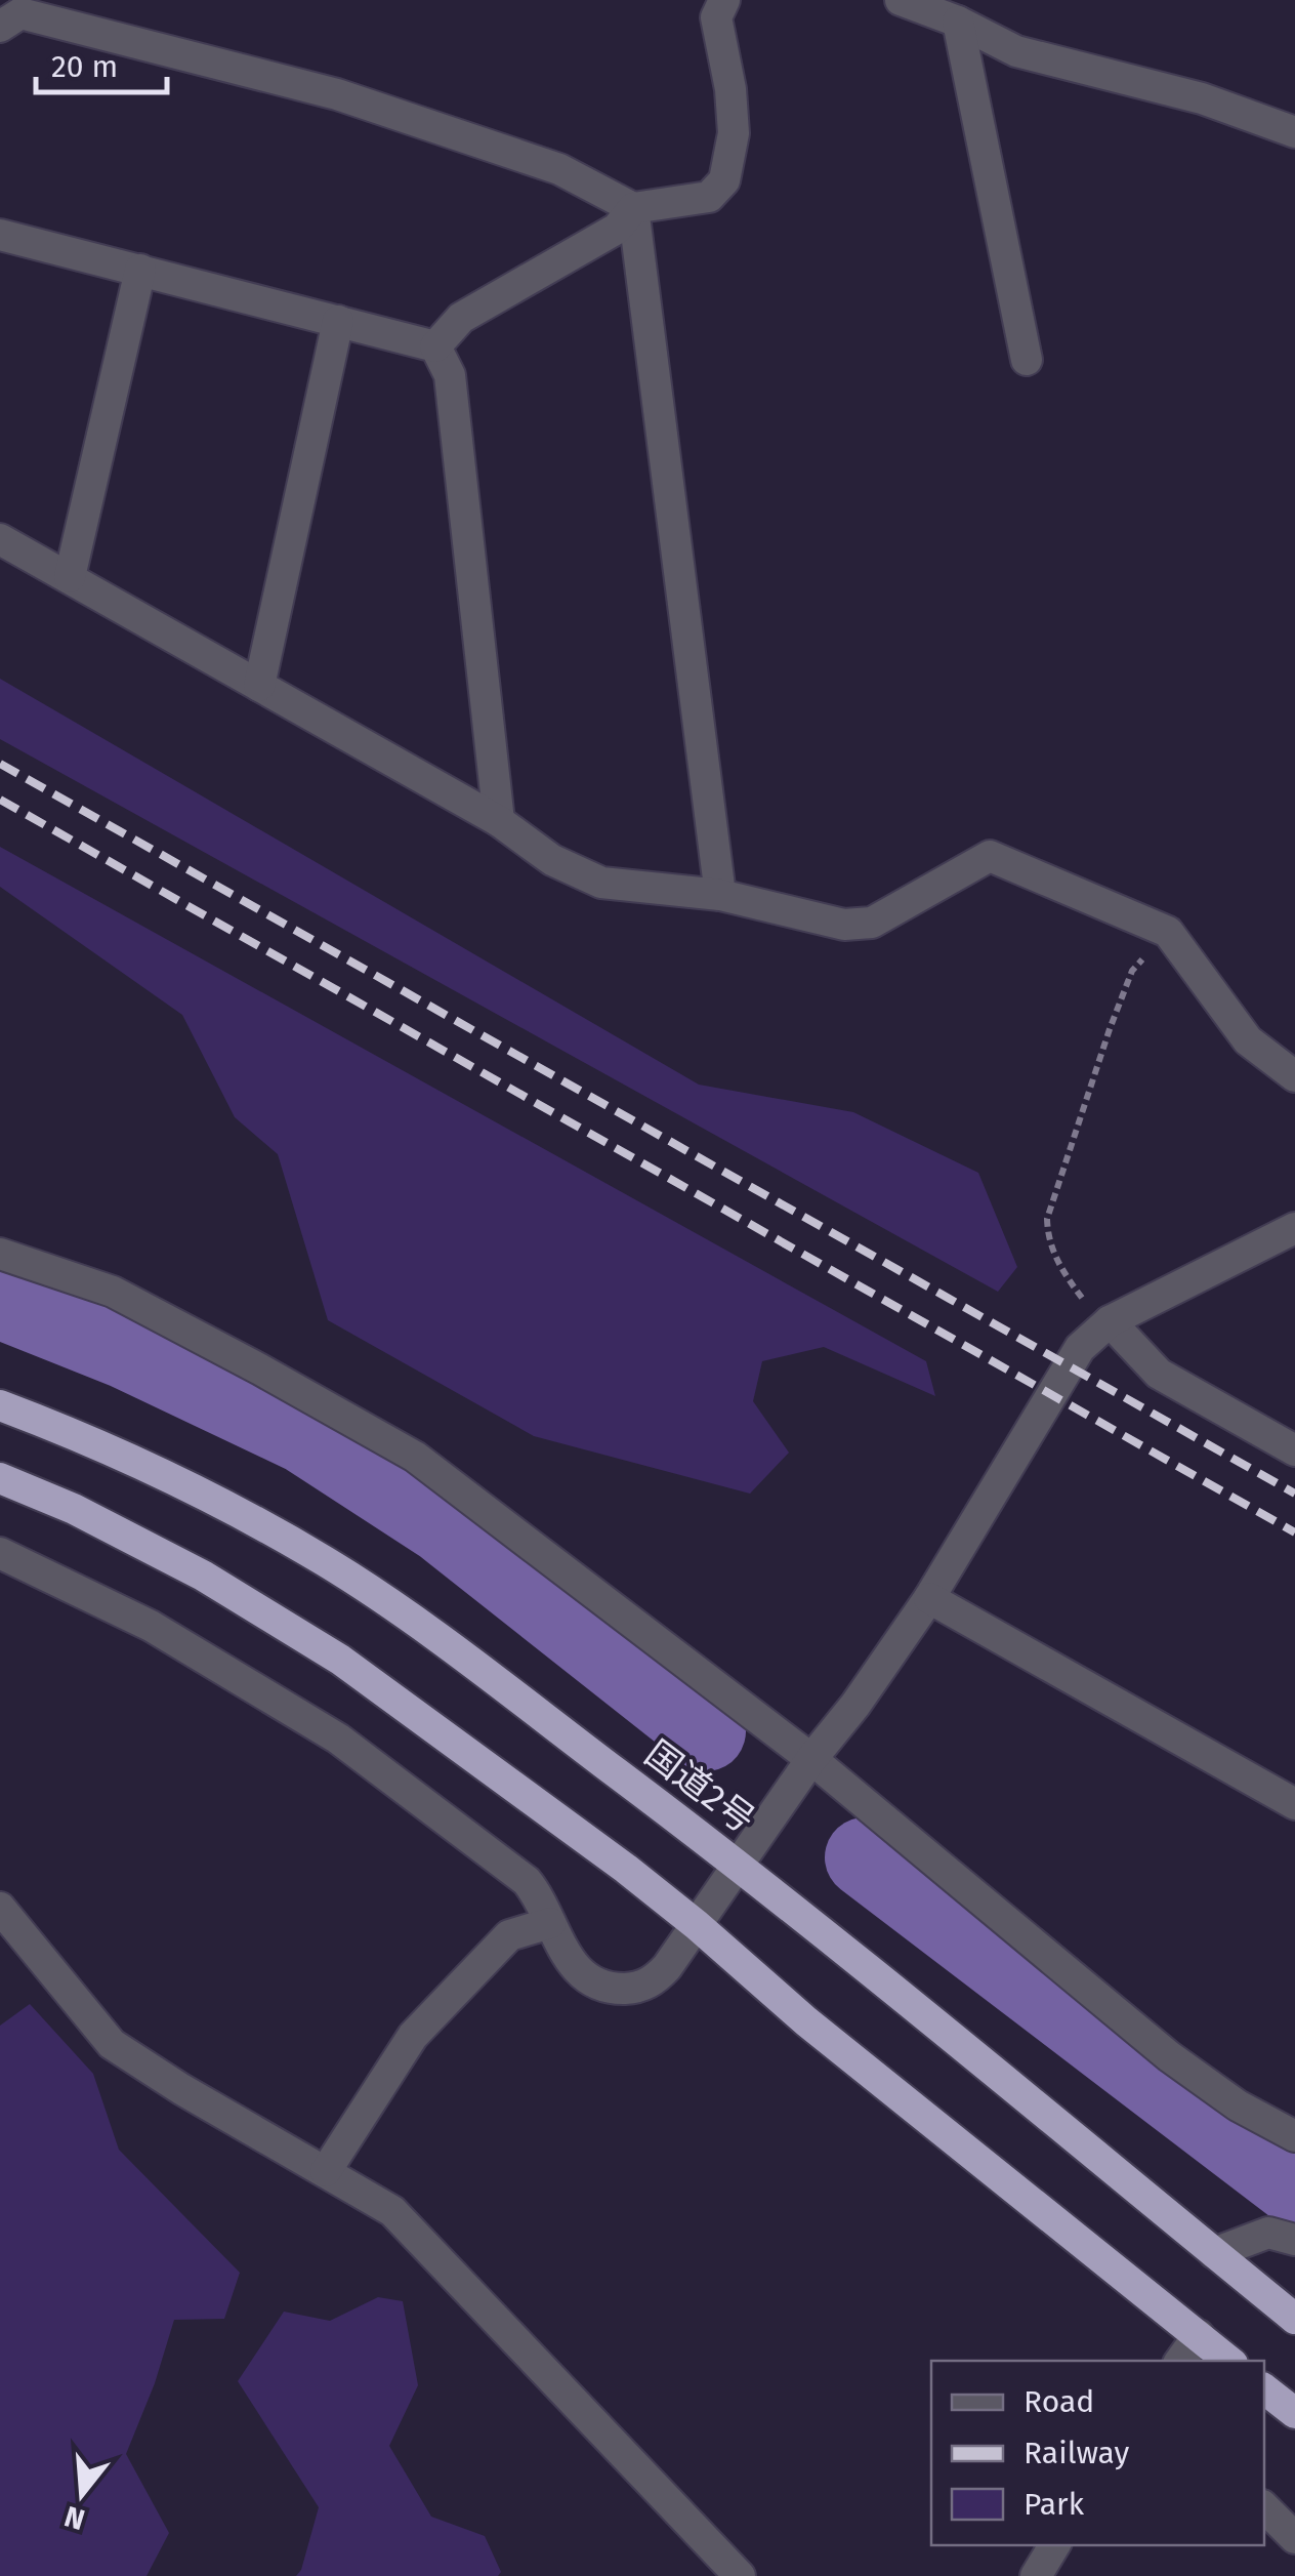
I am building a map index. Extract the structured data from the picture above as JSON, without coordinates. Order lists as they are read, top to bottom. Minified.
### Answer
{"streets":{"highway":["国道2号"]},"legend":["Road","Railway","Park"],"scale_bar":"20 m","north":"bottom"}
